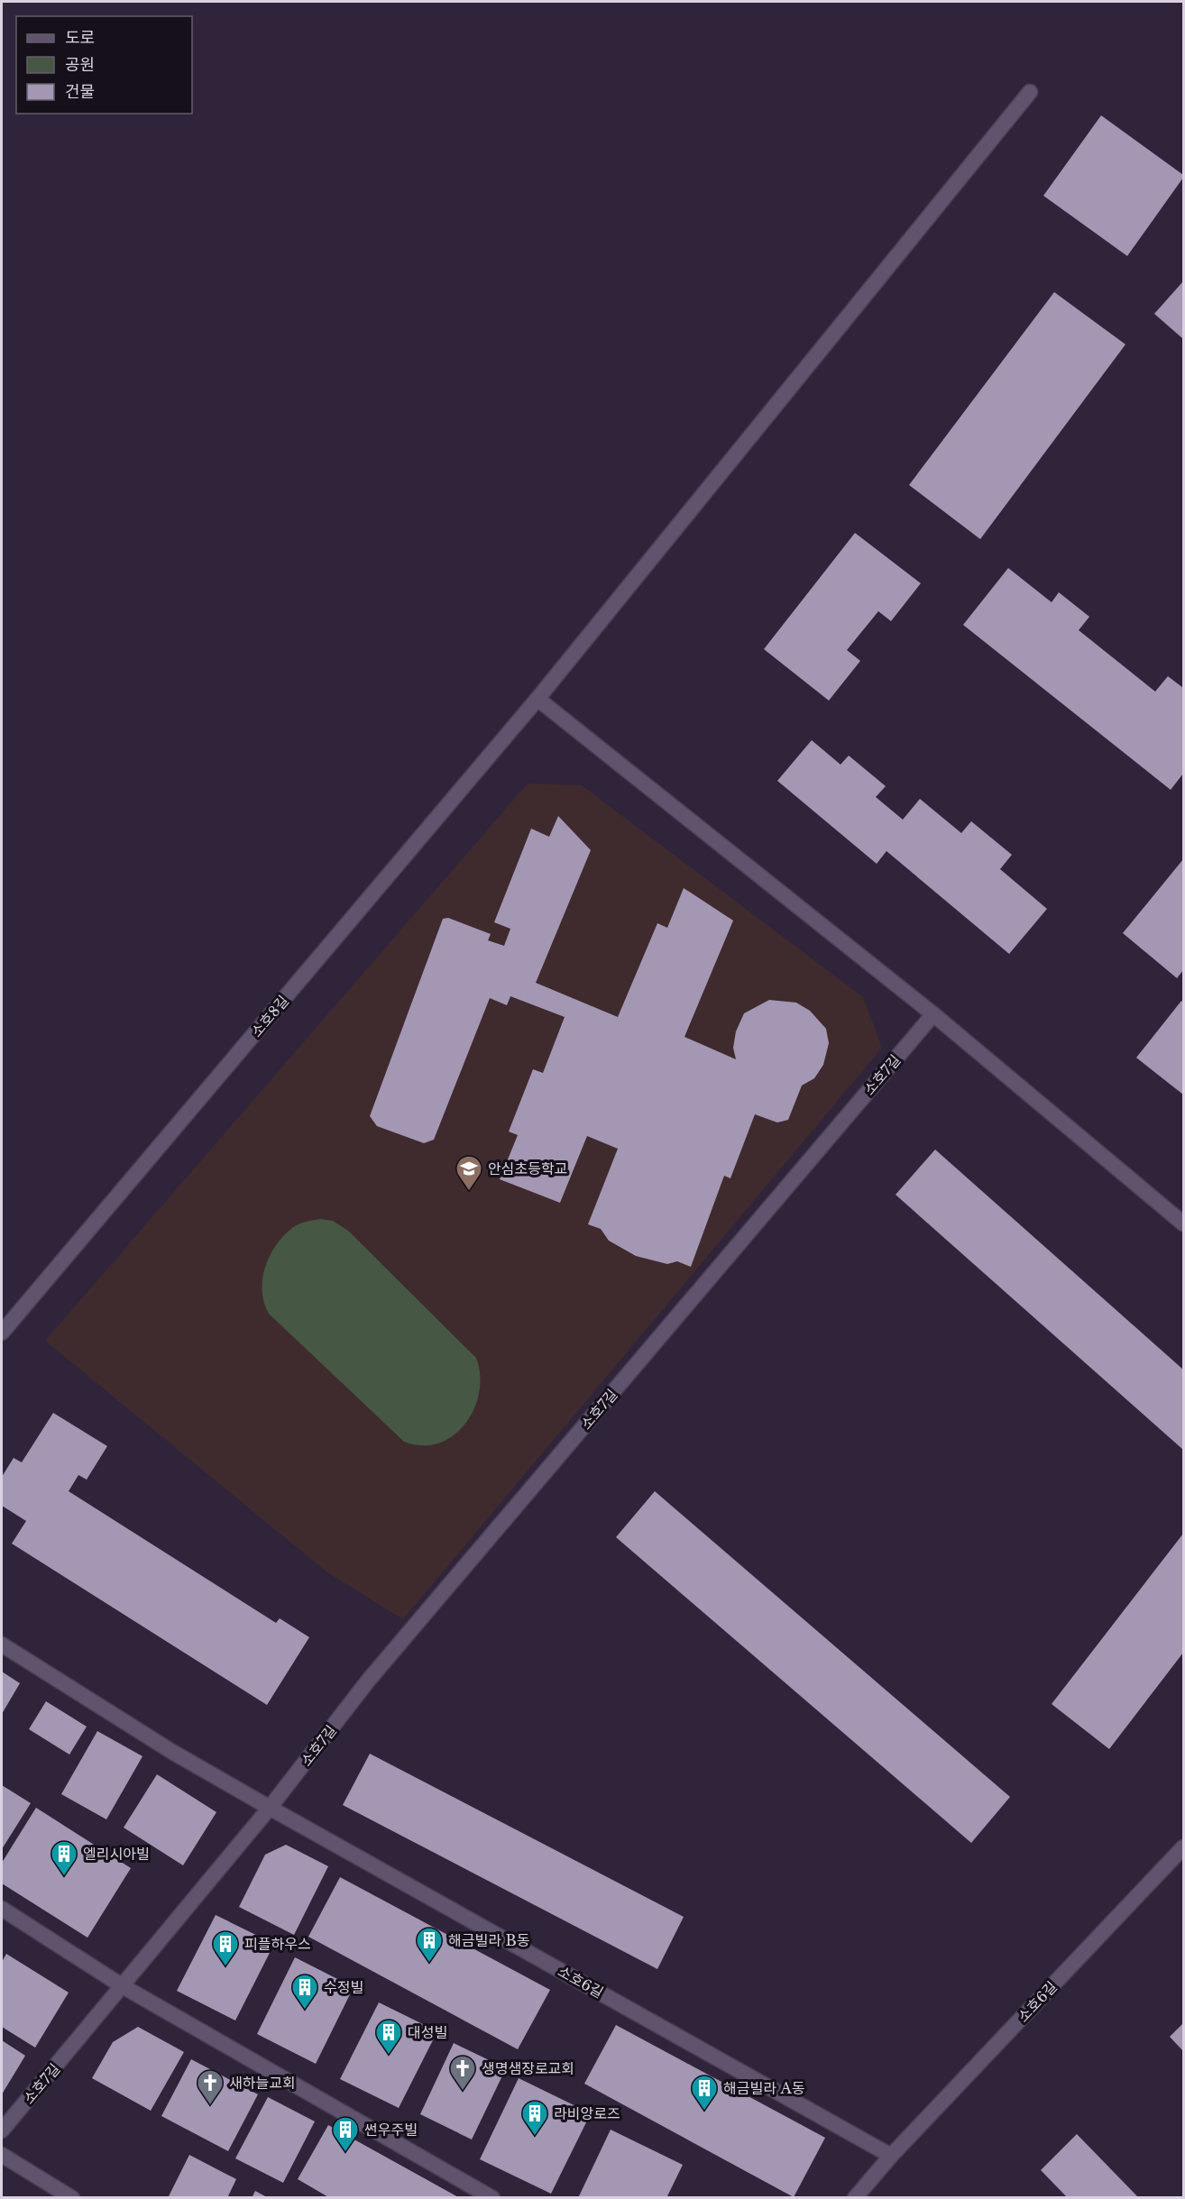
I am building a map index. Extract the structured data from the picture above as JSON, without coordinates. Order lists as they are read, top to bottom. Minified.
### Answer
{"streets":{"street":["소호8길","소호7길","소호6길"]},"crossings":[["소호7길","소호6길"]],"places":{"school or university":["안심초등학교"],"building":["엘리시아빌","해금빌라 B동","피플하우스","수정빌","대성빌","해금빌라 A동","라비앙로즈","썬우주빌"],"church":["생명샘장로교회","새하늘교회"]},"legend":["도로","공원","건물"]}
